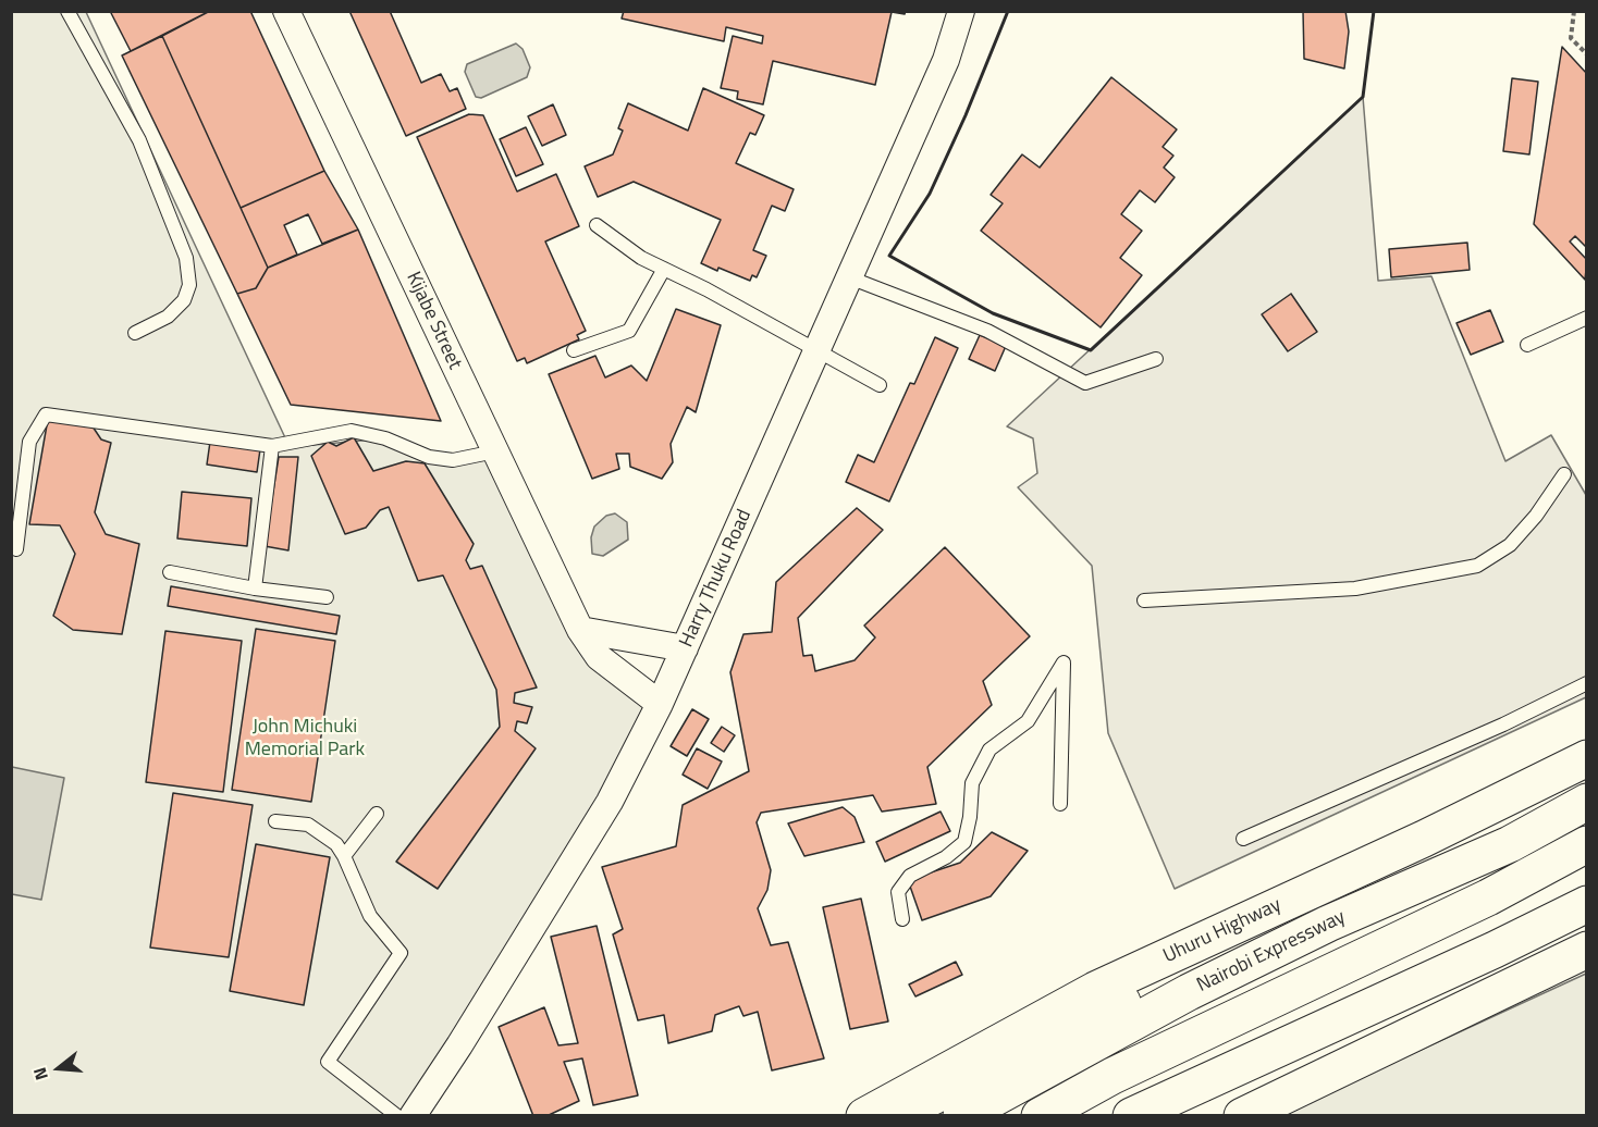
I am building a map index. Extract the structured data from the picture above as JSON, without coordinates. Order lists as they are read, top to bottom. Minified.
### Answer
{"streets":{"highway":["Uhuru Highway","Nairobi Expressway"],"street":["Kijabe Street","Harry Thuku Road"]},"crossings":[["Kijabe Street","Harry Thuku Road"]],"parks":["John Michuki Memorial Park"],"north":"left"}
